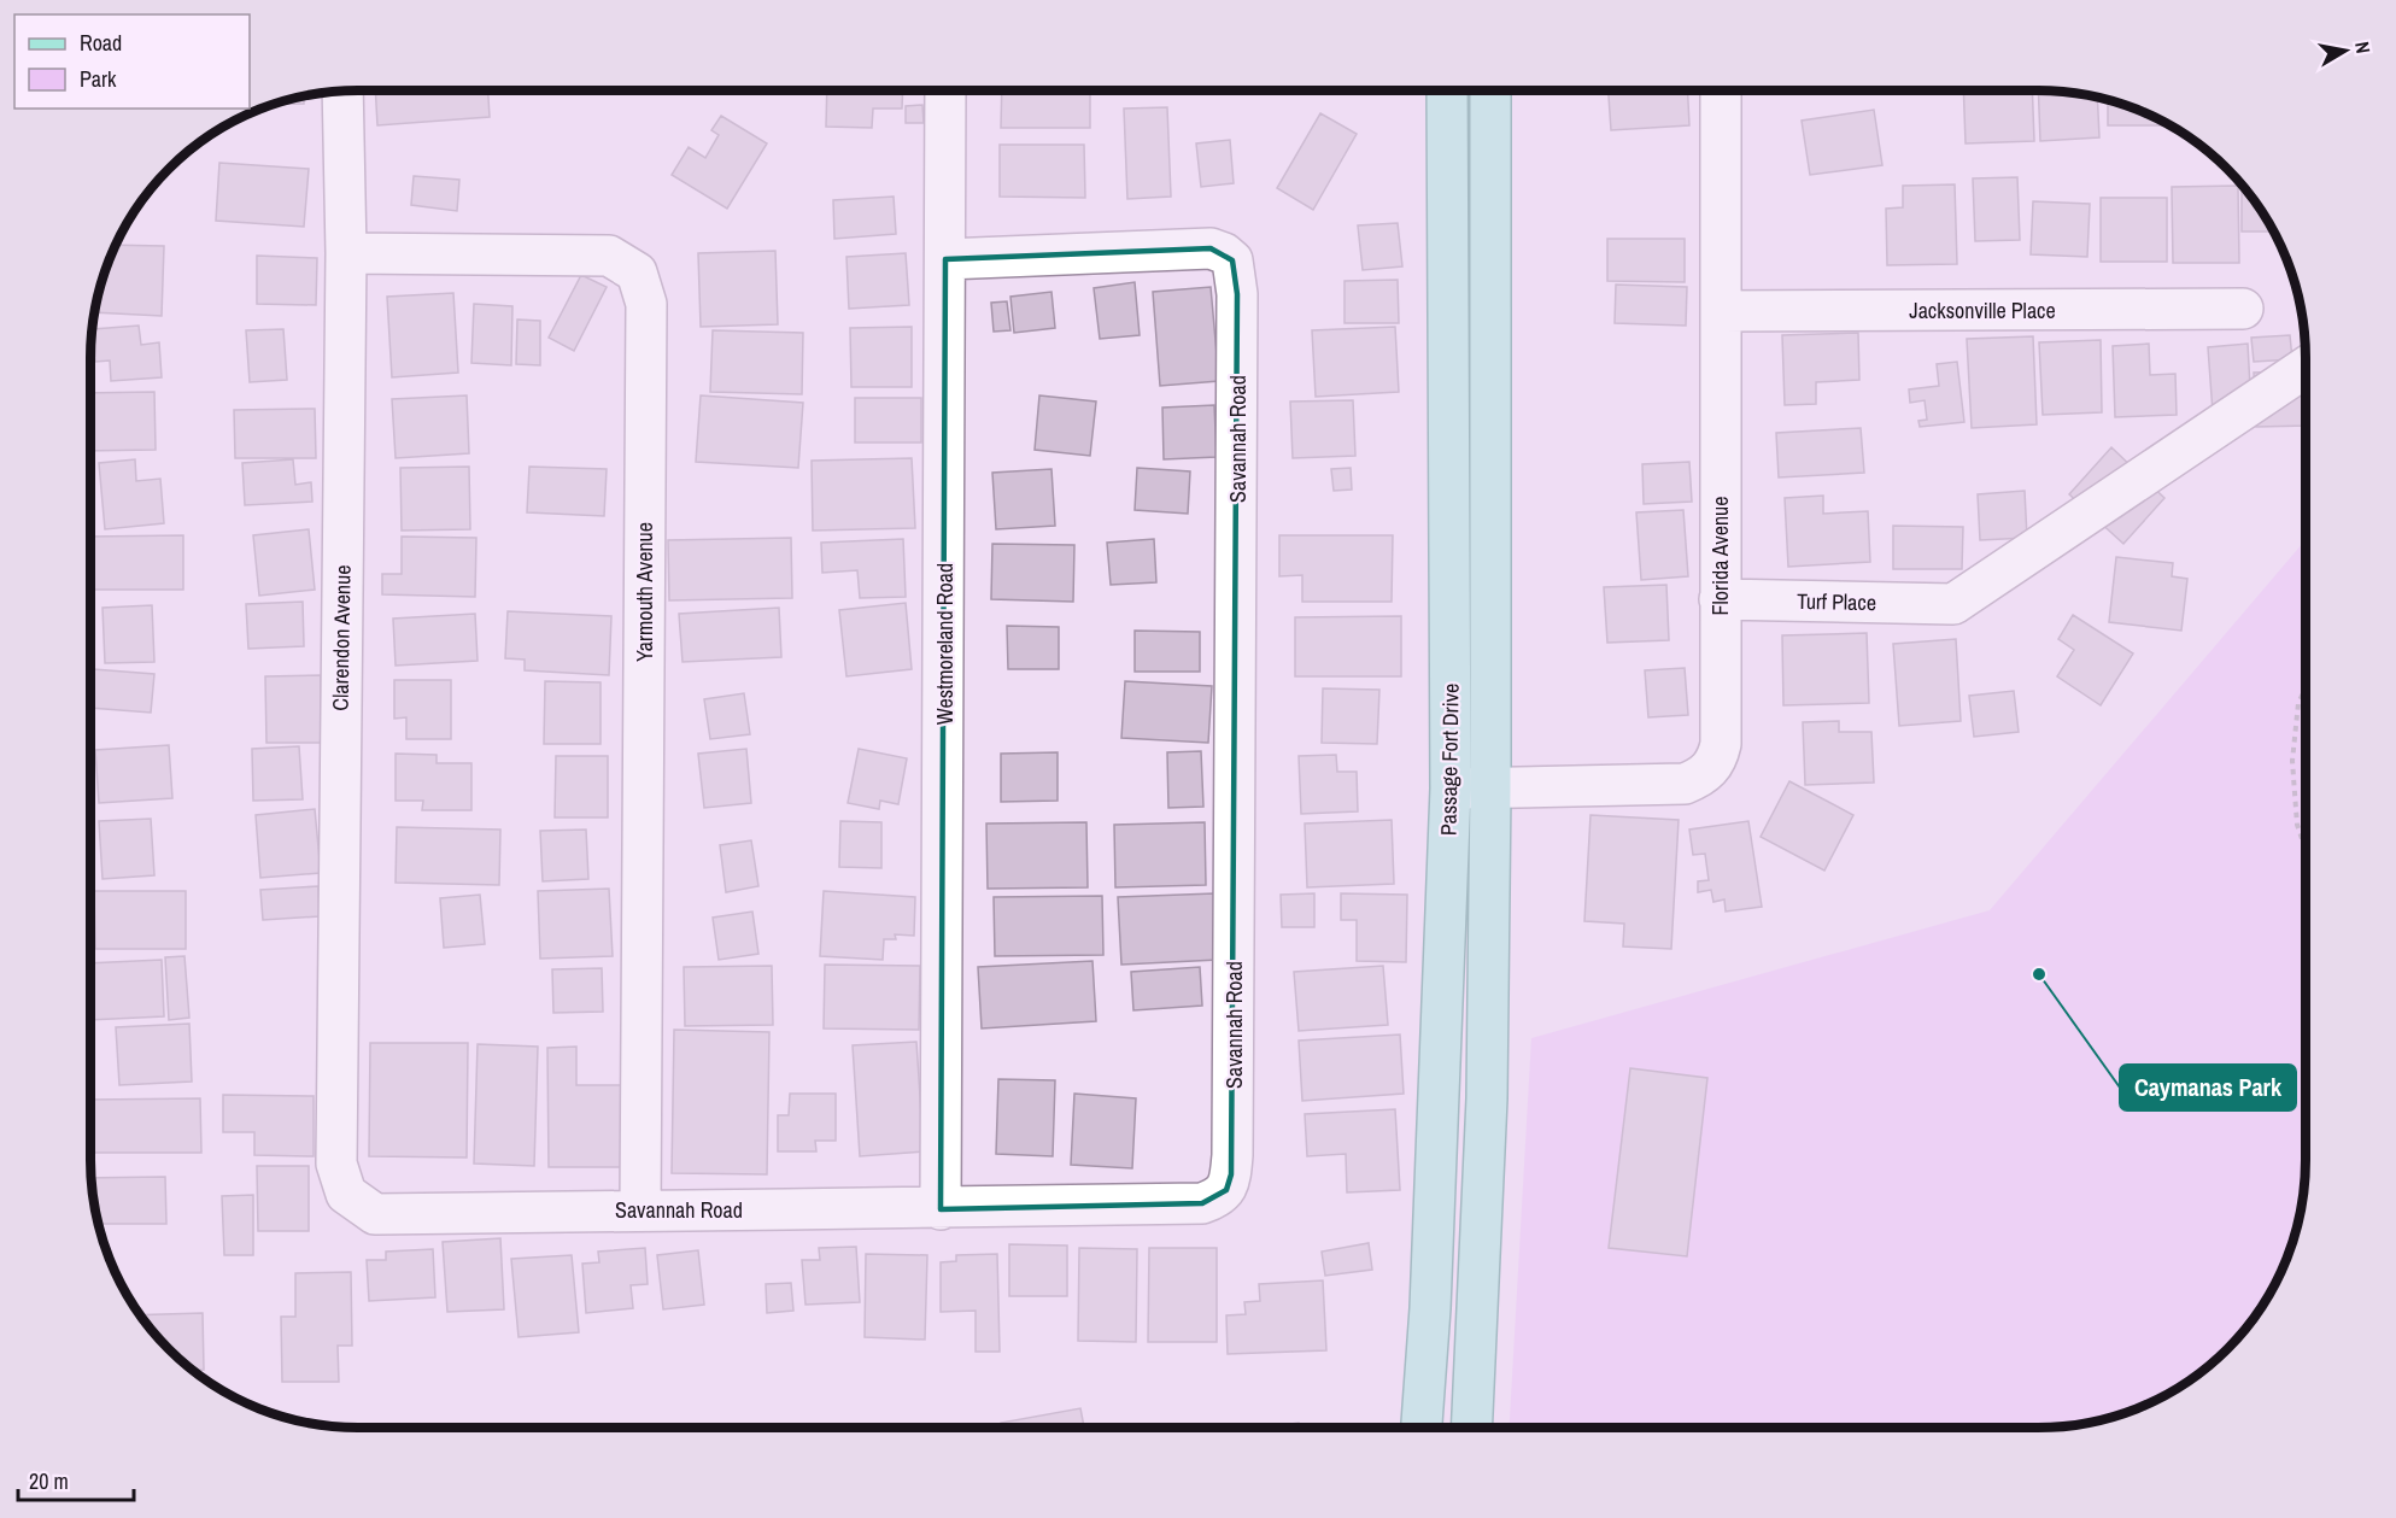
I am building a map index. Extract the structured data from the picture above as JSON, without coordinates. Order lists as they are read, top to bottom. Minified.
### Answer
{"streets":{"main road":["Passage Fort Drive"],"street":["Jacksonville Place","Savannah Road","Florida Avenue","Yarmouth Avenue","Turf Place","Clarendon Avenue","Westmoreland Road"]},"crossings":[["Jacksonville Place","Florida Avenue"],["Savannah Road","Yarmouth Avenue"],["Savannah Road","Clarendon Avenue"],["Savannah Road","Westmoreland Road"],["Florida Avenue","Turf Place"],["Florida Avenue","Passage Fort Drive"],["Yarmouth Avenue","Clarendon Avenue"]],"places":["Caymanas Park"],"legend":["Road","Park"],"scale_bar":"20 m","north":"right"}
